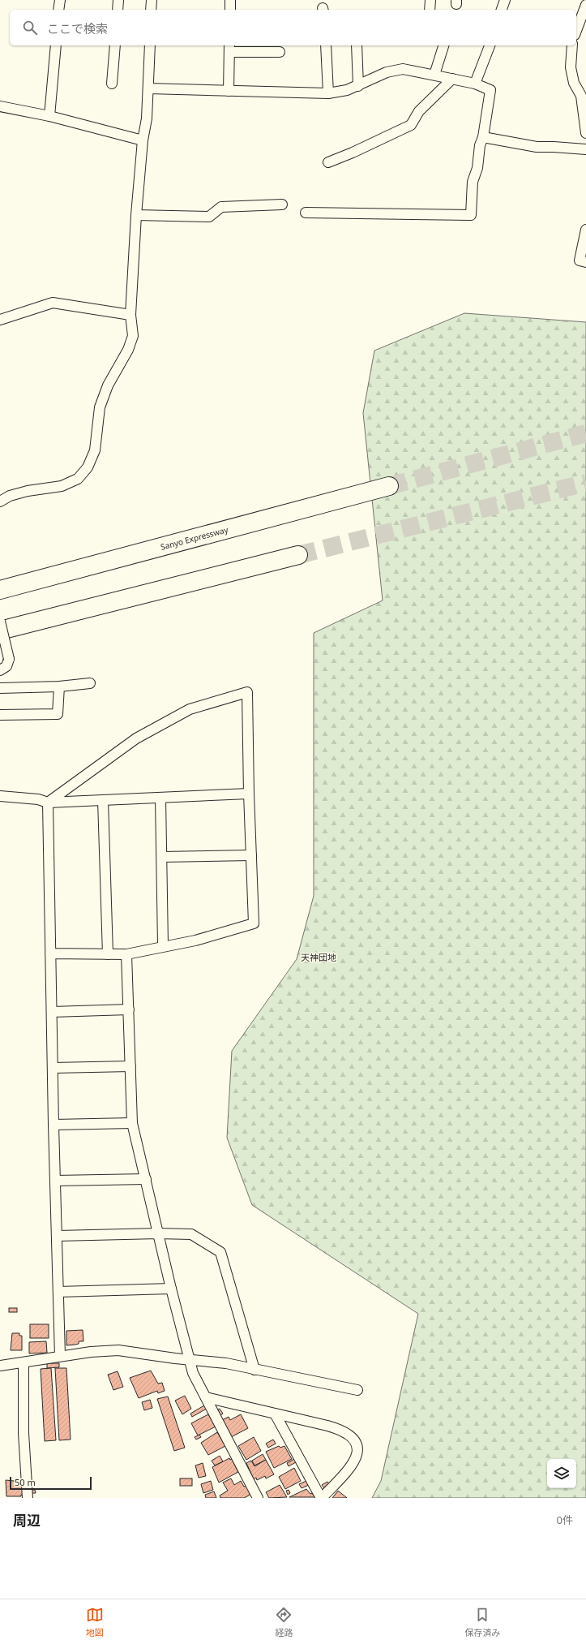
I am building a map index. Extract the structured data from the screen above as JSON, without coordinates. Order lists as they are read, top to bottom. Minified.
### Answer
{"streets":{"highway":["Sanyo Expressway"]},"districts":["天神団地"],"scale_bar":"50 m","page":{"search":"ここで検索","scale":"50 m","heading":["周辺","0件"],"nav":["地図","経路","保存済み"]}}
